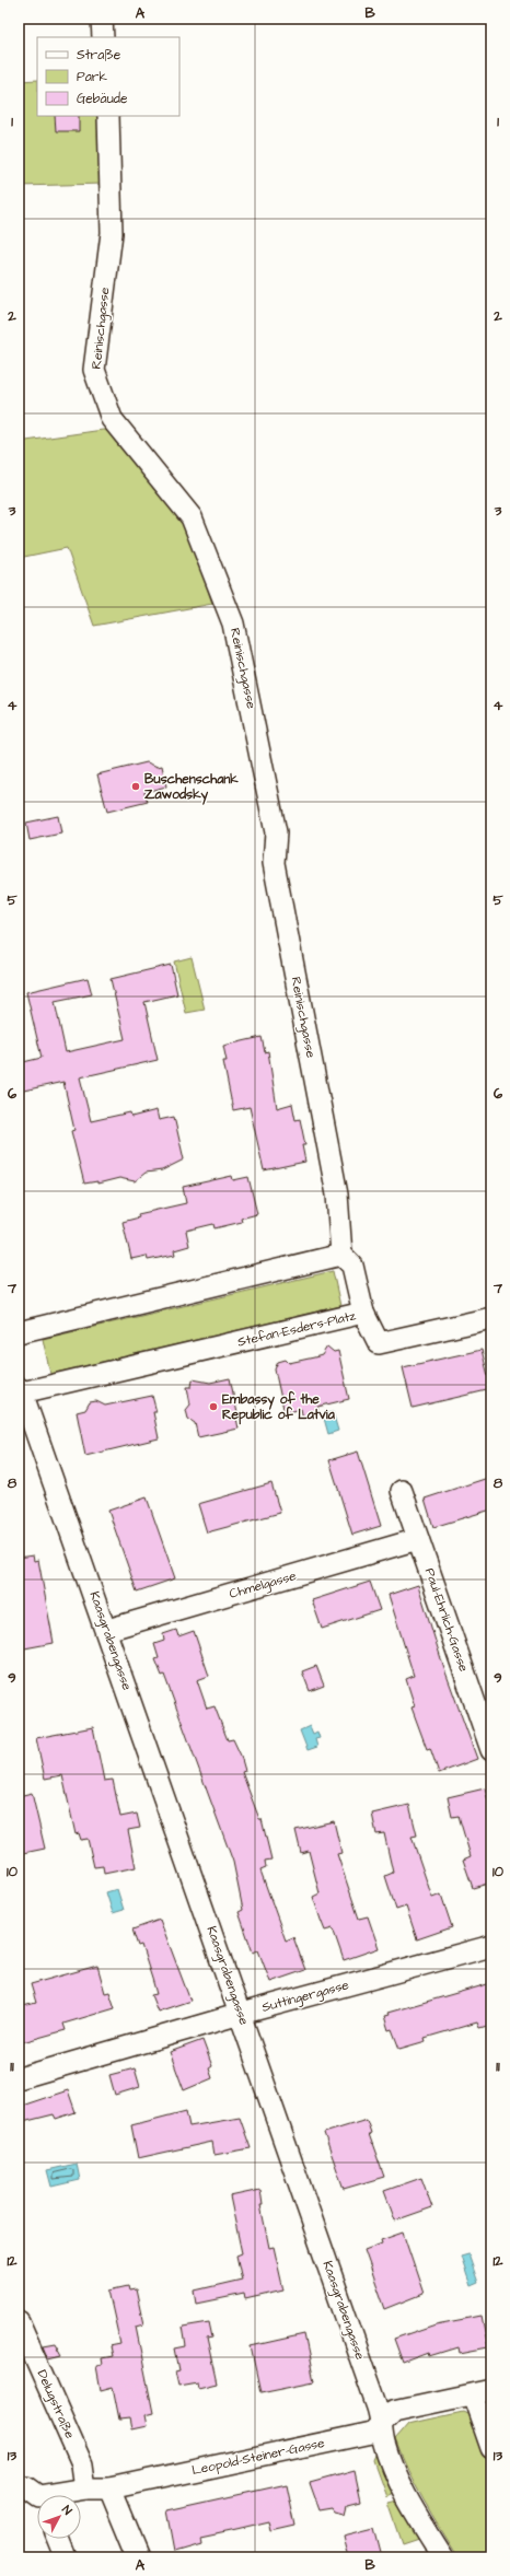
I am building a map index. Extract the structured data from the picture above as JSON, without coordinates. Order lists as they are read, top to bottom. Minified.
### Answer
{"streets":{"street":["Reinischgasse","Stefan-Esders-Platz","Chmelgasse","Paul-Ehrlich-Gasse","Kaasgrabengasse","Suttingergasse","Delugstraße","Leopold-Steiner-Gasse"]},"crossings":[["Reinischgasse","Stefan-Esders-Platz"],["Stefan-Esders-Platz","Kaasgrabengasse"],["Chmelgasse","Paul-Ehrlich-Gasse"],["Chmelgasse","Kaasgrabengasse"],["Kaasgrabengasse","Suttingergasse"],["Kaasgrabengasse","Leopold-Steiner-Gasse"],["Delugstraße","Leopold-Steiner-Gasse"]],"places":["Buschenschank Zawodsky","Embassy of the Republic of Latvia"],"legend":["Straße","Park","Gebäude"],"north":"top right","grid":{"columns":["A","B"],"rows":["1","2","3","4","5","6","7","8","9","10","11","12","13"]}}
